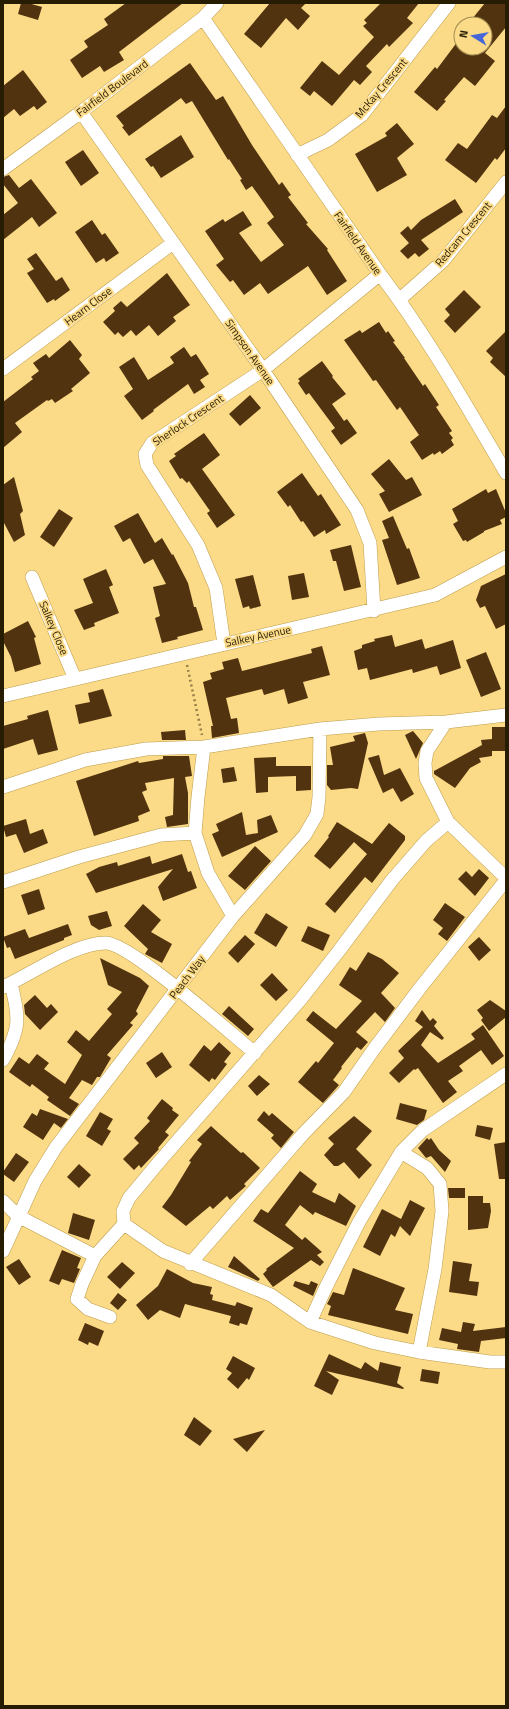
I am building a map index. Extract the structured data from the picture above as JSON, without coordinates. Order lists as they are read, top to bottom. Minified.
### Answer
{"streets":{"street":["Fairfield Boulevard","McKay Crescent","Redcam Crescent","Fairfield Avenue","Hearn Close","Simpson Avenue","Sherlock Crescent","Salkey Close","Salkey Avenue","Peach Way"]},"crossings":[["Fairfield Boulevard","Fairfield Avenue"],["Fairfield Boulevard","Simpson Avenue"],["McKay Crescent","Fairfield Avenue"],["Redcam Crescent","Fairfield Avenue"],["Fairfield Avenue","Sherlock Crescent"],["Hearn Close","Simpson Avenue"],["Simpson Avenue","Sherlock Crescent"],["Simpson Avenue","Salkey Avenue"],["Sherlock Crescent","Salkey Avenue"],["Salkey Close","Salkey Avenue"]],"north":"left"}
